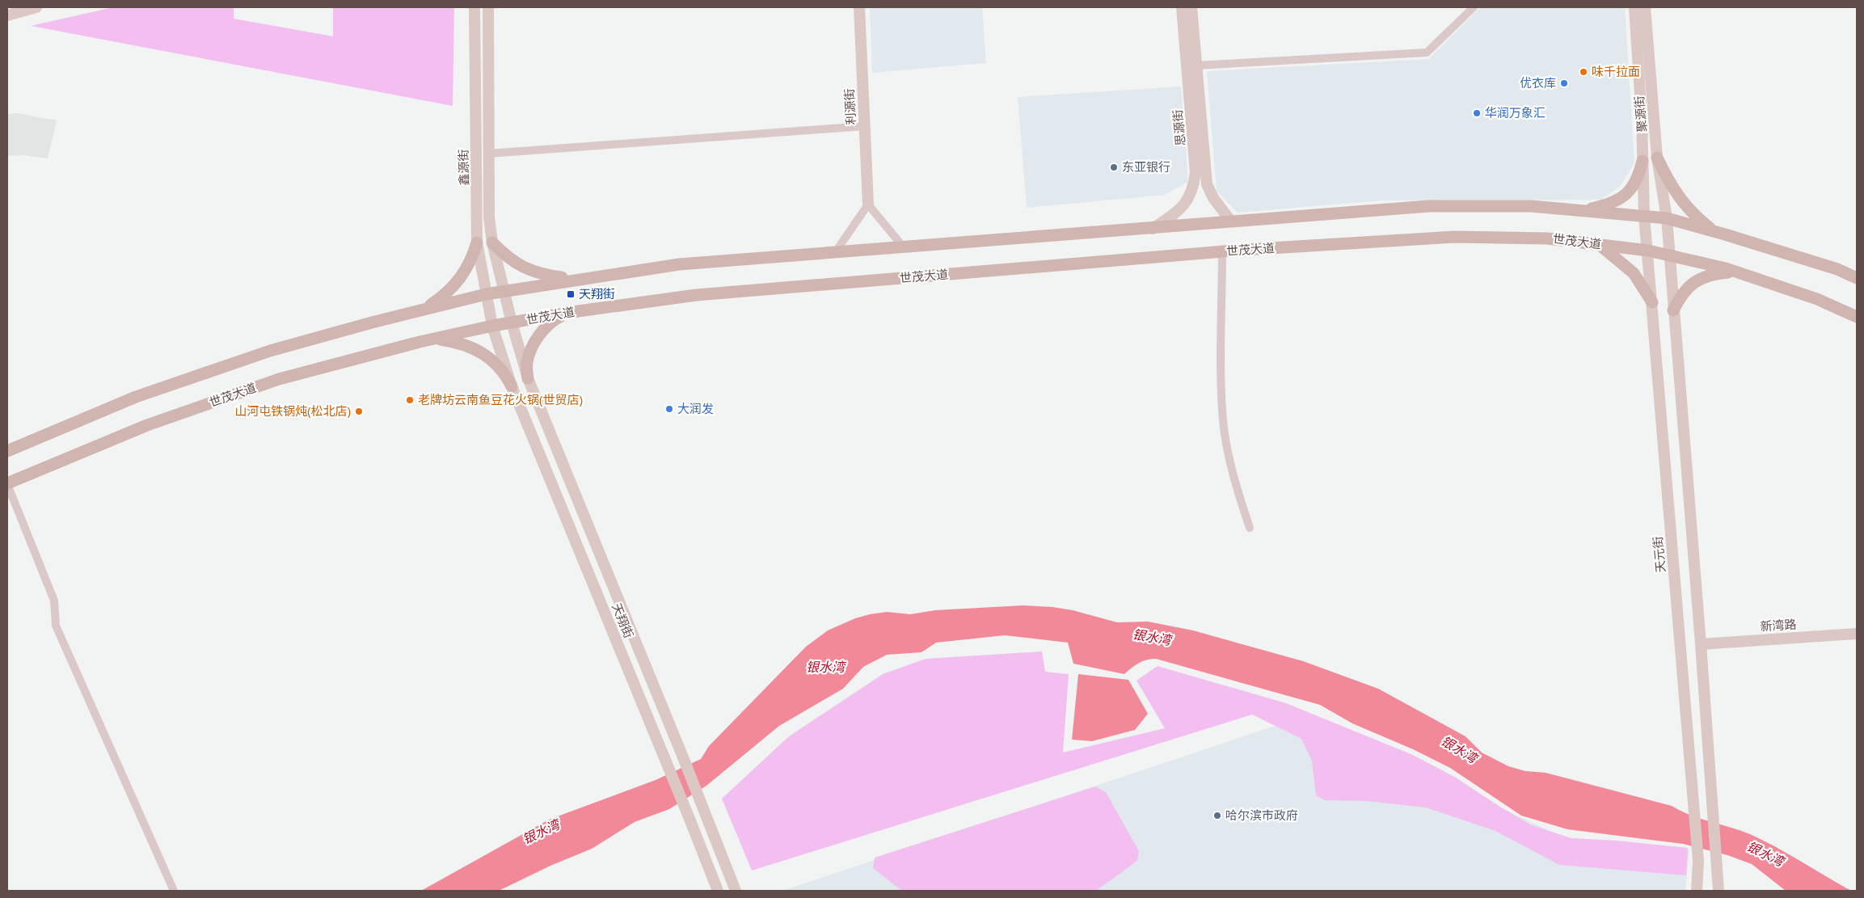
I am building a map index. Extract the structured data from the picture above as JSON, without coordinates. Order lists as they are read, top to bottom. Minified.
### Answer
{"streets":{"main road":["利源街","聚源街","思源街","鑫源街","世茂大道","天元街","天翔街","新湾路"]},"crossings":[["聚源街","天元街"],["鑫源街","世茂大道"],["鑫源街","天翔街"],["世茂大道","天元街"],["世茂大道","天翔街"]],"water":["银水湾"],"places":{"other":["味千拉面","优衣库","华润万象汇","东亚银行","老牌坊云南鱼豆花火锅(世贸店)","大润发","山河屯铁锅炖(松北店)","哈尔滨市政府"],"transit":["天翔街"]}}
